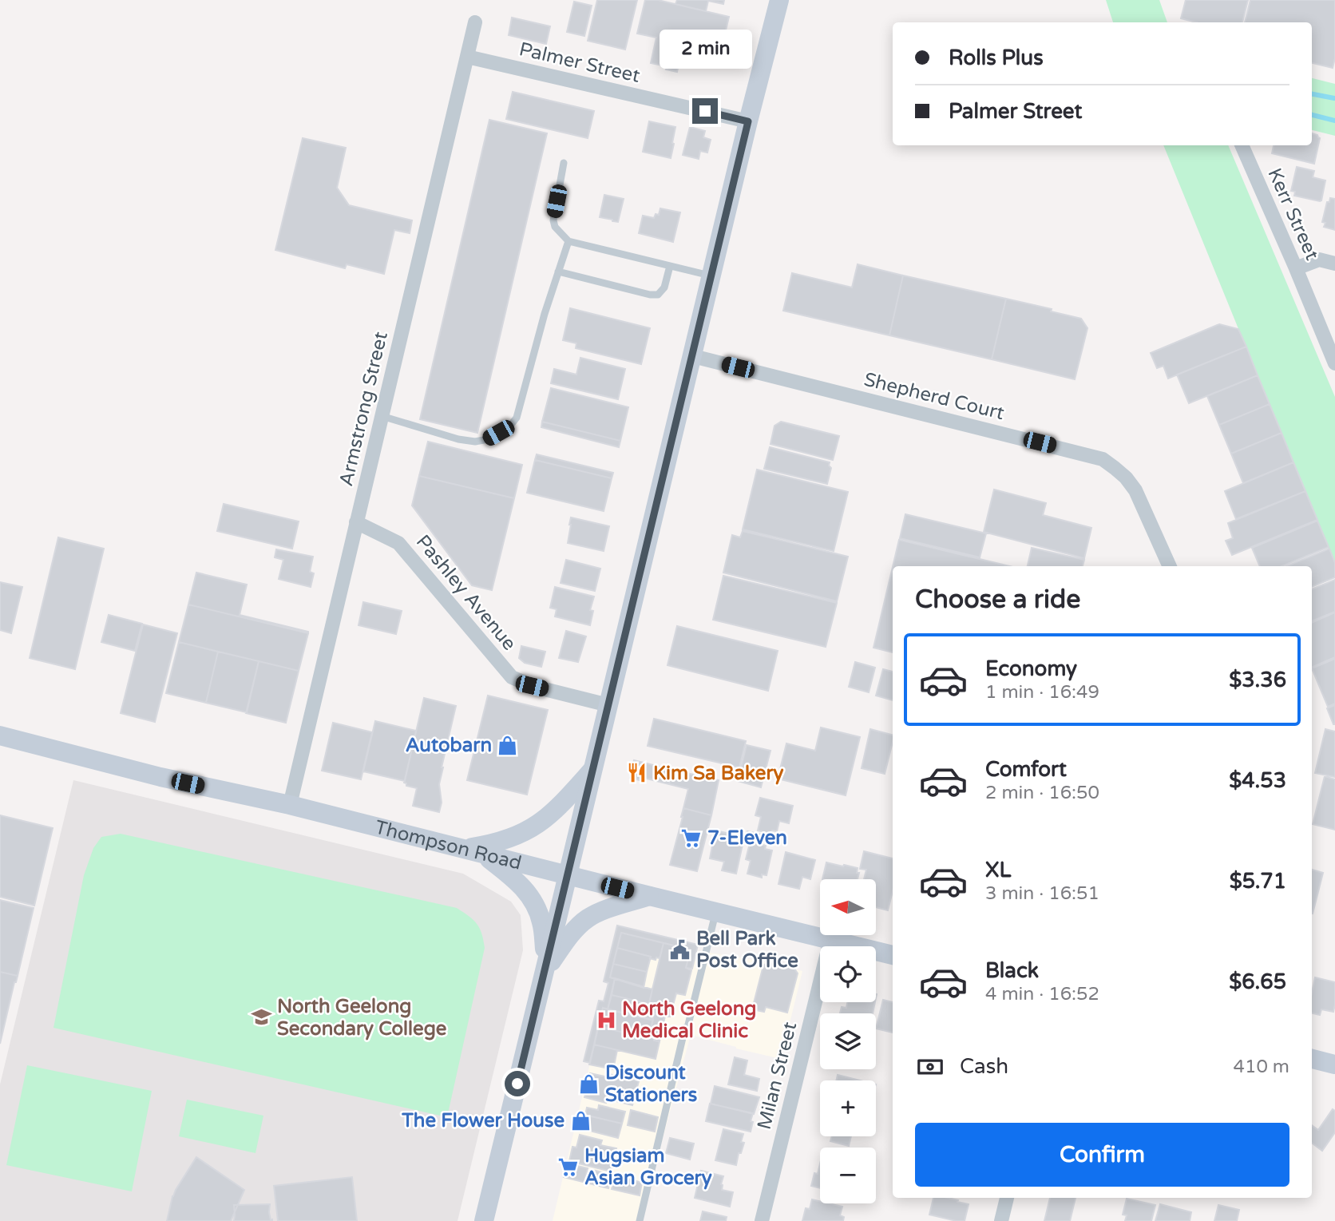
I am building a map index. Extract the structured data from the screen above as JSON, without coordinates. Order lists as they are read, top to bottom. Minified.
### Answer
{"streets":{"main road":["Thompson Road"],"street":["Palmer Street","Kerr Street","Shepherd Court","Armstrong Street","Pashley Avenue","Milan Street"]},"crossings":[["Palmer Street","Armstrong Street"],["Armstrong Street","Pashley Avenue"],["Armstrong Street","Thompson Road"],["Thompson Road","Milan Street"]],"places":{"shop":["Autobarn","Discount Stationers","The Flower House"],"restaurant":["Kim Sa Bakery"],"supermarket":["7-Eleven","Hugsiam Asian Grocery"],"public building":["Bell Park Post Office"],"school or university":["North Geelong Secondary College"],"hospital":["North Geelong Medical Clinic"]},"north":"left","page":{"banner":["Rolls Plus","Palmer Street"],"bubble":"2 min","heading":"Choose a ride","list":[{"name":"Economy","note":"1 min · 16:49","value":"$3.36"},{"name":"Comfort","note":"2 min · 16:50","value":"$4.53"},{"name":"XL","note":"3 min · 16:51","value":"$5.71"},{"name":"Black","note":"4 min · 16:52","value":"$6.65"}],"map_buttons":["+","−"],"pay":["Cash","410 m"],"buttons":"Confirm"}}
